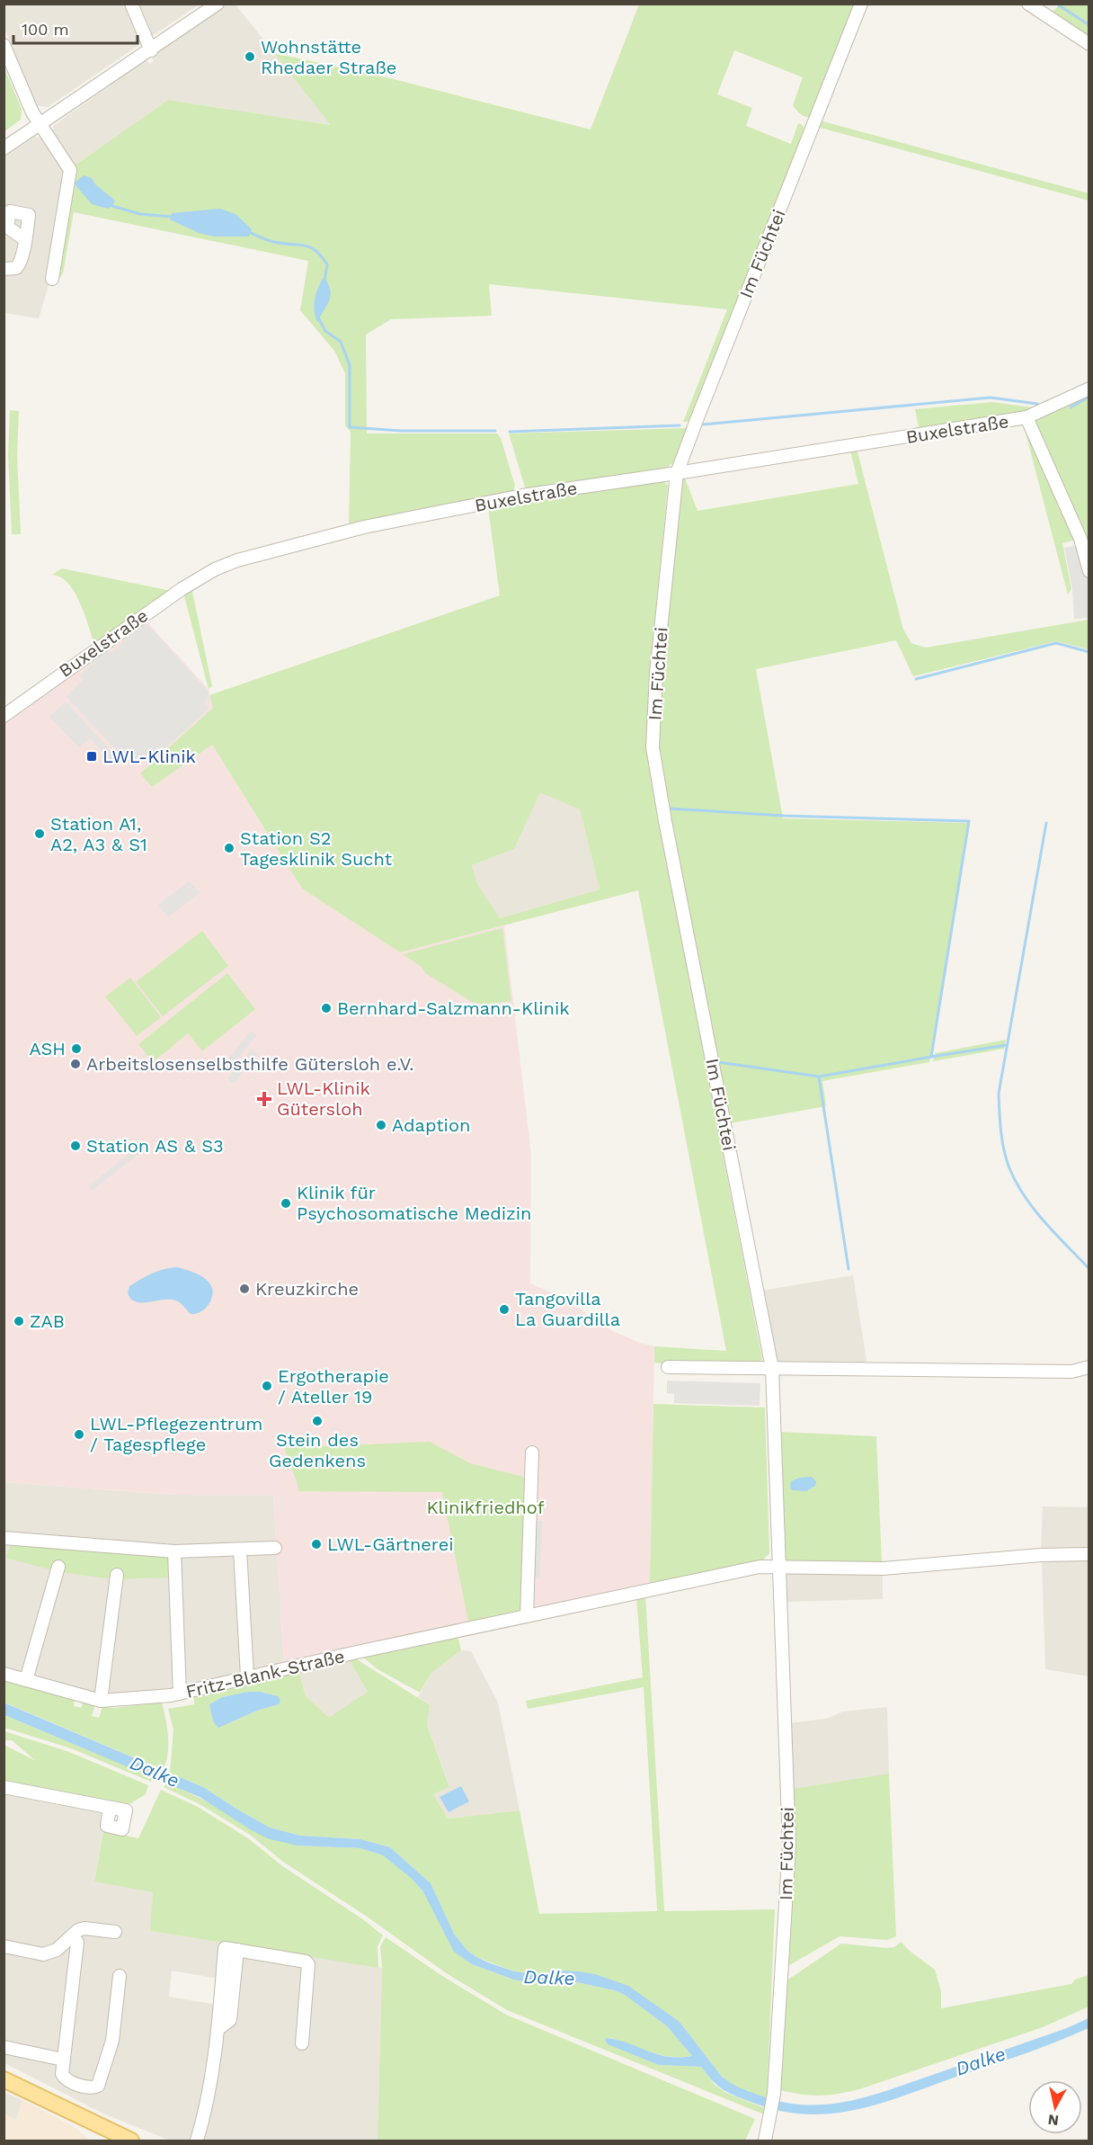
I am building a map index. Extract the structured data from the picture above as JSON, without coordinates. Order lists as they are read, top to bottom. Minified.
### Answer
{"streets":{"street":["Im Füchtei","Buxelstraße","Fritz-Blank-Straße"]},"crossings":[["Im Füchtei","Buxelstraße"],["Im Füchtei","Fritz-Blank-Straße"]],"water":["Dalke"],"parks":["Klinikfriedhof"],"places":{"other":["Wohnstätte Rhedaer Straße","Station A1, A2, A3 & S1","Station S2 Tagesklinik Sucht","Bernhard-Salzmann-Klinik","ASH","Arbeitslosenselbsthilfe Gütersloh e.V.","Adaption","Station AS & S3","Klinik für Psychosomatische Medizin","Kreuzkirche","Tangovilla La Guardilla","ZAB","Ergotherapie / Ateller 19","Stein des Gedenkens","LWL-Pflegezentrum / Tagespflege","LWL-Gärtnerei"],"transit":["LWL-Klinik"],"health":["LWL-Klinik Gütersloh"]},"scale_bar":"100 m","north":"bottom"}
